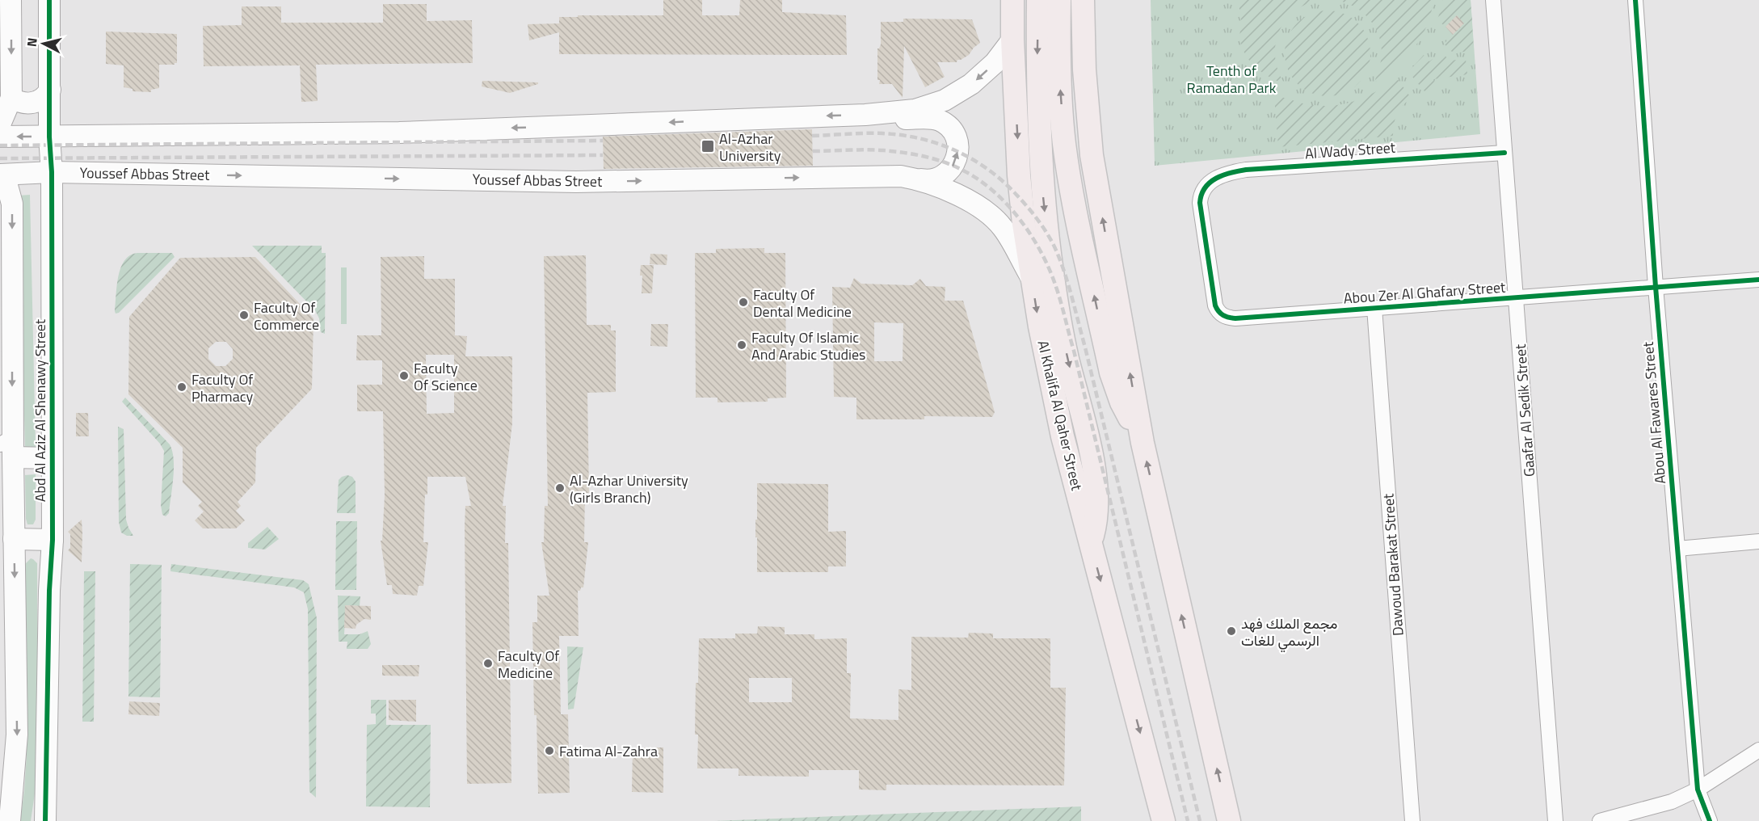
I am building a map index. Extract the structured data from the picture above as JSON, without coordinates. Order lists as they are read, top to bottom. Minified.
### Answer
{"streets":{"main road":["Youssef Abbas Street","Abd Al Aziz Al Shenawy Street","Al Khalifa Al Qaher Street"],"street":["Al Wady Street","Abou Zer Al Ghafary Street","Gaafar Al Sedik Street","Abou Al Fawares Street","Dawoud Barakat Street"]},"crossings":[["Al Wady Street","Abou Zer Al Ghafary Street"],["Al Wady Street","Gaafar Al Sedik Street"],["Youssef Abbas Street","Abd Al Aziz Al Shenawy Street"],["Youssef Abbas Street","Al Khalifa Al Qaher Street"],["Abou Zer Al Ghafary Street","Gaafar Al Sedik Street"],["Abou Zer Al Ghafary Street","Abou Al Fawares Street"],["Abou Zer Al Ghafary Street","Dawoud Barakat Street"]],"parks":["Tenth of Ramadan Park"],"places":{"transit":["Al-Azhar University"],"other":["Faculty Of Dental Medicine","Faculty Of Commerce","Faculty Of Islamic And Arabic Studies","Faculty Of Science","Faculty Of Pharmacy","Al-Azhar University (Girls Branch)","مجمع الملك فهد الرسمي للغات","Faculty Of Medicine","Fatima Al-Zahra"]},"north":"left"}
